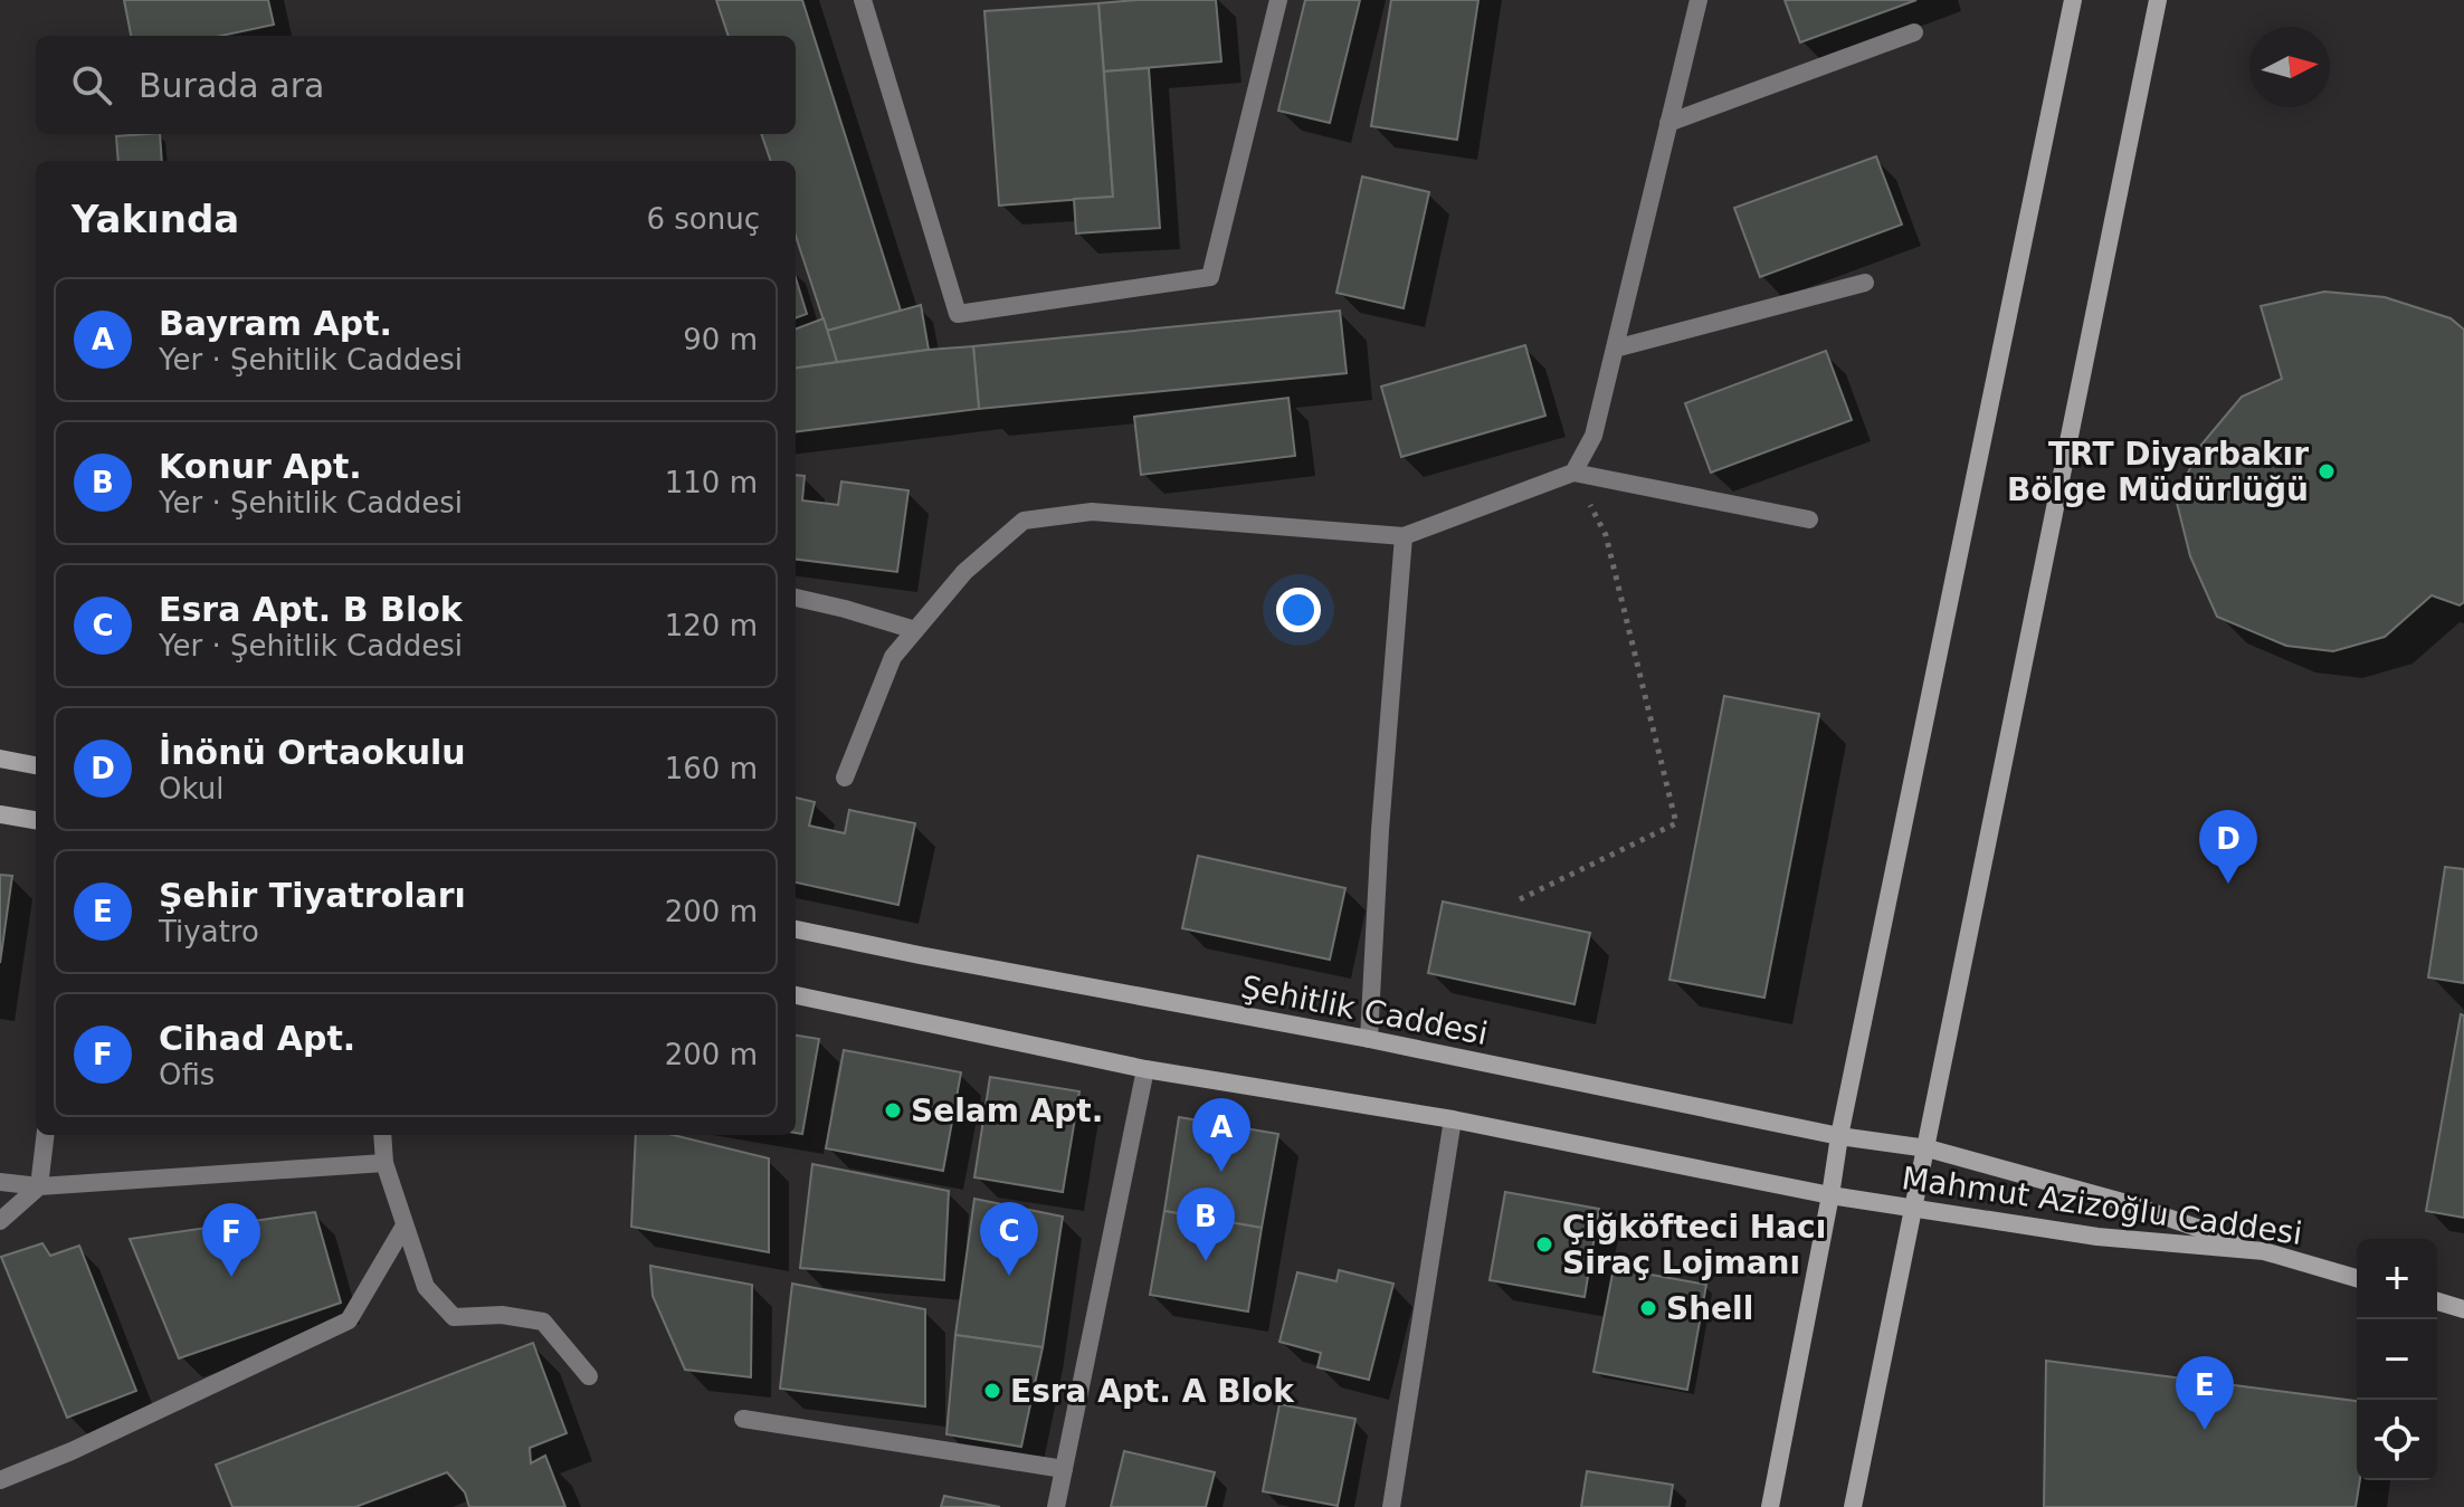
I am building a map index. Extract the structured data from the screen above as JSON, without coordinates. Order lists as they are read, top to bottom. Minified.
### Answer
{"streets":{"street":["Şehitlik Caddesi","Mahmut Azizoğlu Caddesi"]},"crossings":[["Şehitlik Caddesi","Mahmut Azizoğlu Caddesi"]],"places":["TRT Diyarbakır Bölge Müdürlüğü","Selam Apt.","Çiğköfteci Hacı Siraç Lojmanı","Shell","Esra Apt. A Blok"],"north":"right","page":{"search":"Burada ara","heading":["Yakında","6 sonuç"],"list":[{"mark":"A","name":"Bayram Apt.","note":"Yer · Şehitlik Caddesi","value":"90 m"},{"mark":"B","name":"Konur Apt.","note":"Yer · Şehitlik Caddesi","value":"110 m"},{"mark":"C","name":"Esra Apt. B Blok","note":"Yer · Şehitlik Caddesi","value":"120 m"},{"mark":"D","name":"İnönü Ortaokulu","note":"Okul","value":"160 m"},{"mark":"E","name":"Şehir Tiyatroları","note":"Tiyatro","value":"200 m"},{"mark":"F","name":"Cihad Apt.","note":"Ofis","value":"200 m"}],"pins":["D","A","B","C","F","E"],"map_buttons":["+","−"]}}
